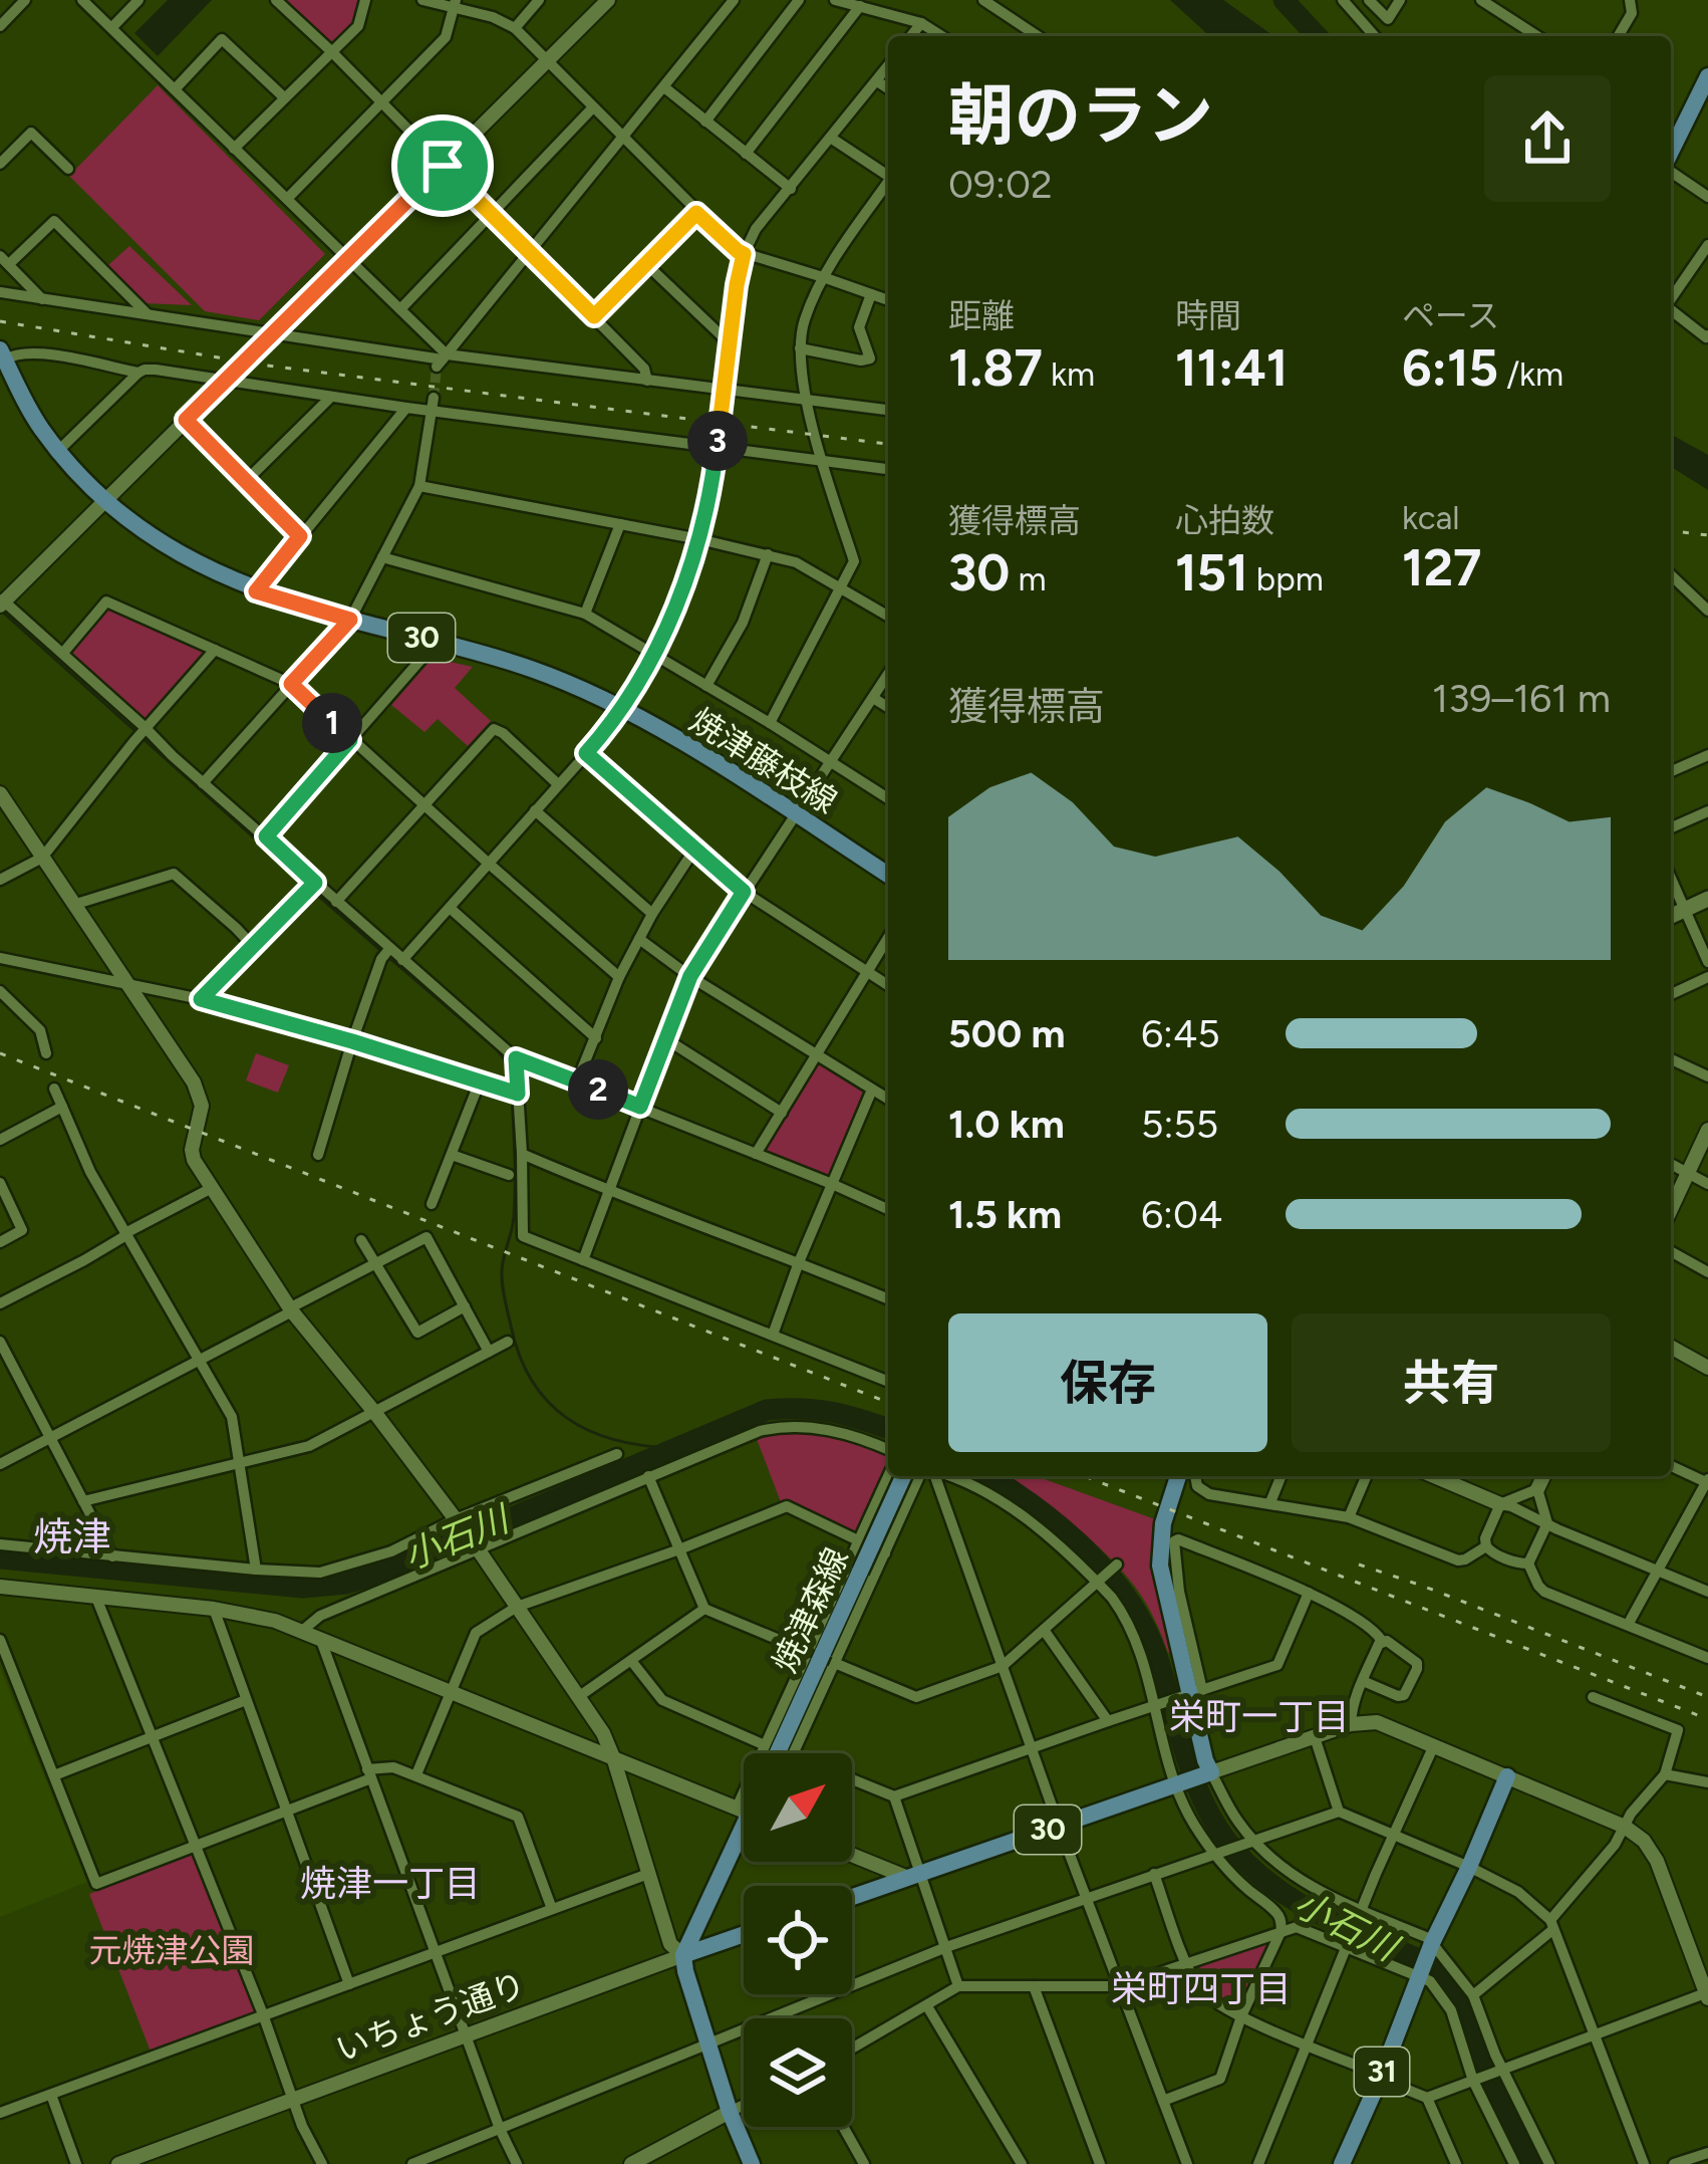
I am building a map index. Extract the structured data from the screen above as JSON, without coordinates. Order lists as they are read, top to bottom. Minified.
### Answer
{"streets":{"main road":["30","焼津藤枝線","焼津森線","いちょう通り","31"]},"crossings":[["焼津森線","いちょう通り"]],"districts":["焼津","栄町一丁目","焼津一丁目","栄町四丁目"],"water":["小石川"],"parks":["元焼津公園"],"north":"top right","page":{"heading":["朝のラン","09:02"],"stats":[["距離","1.87 km"],["時間","11:41"],["ペース","6:15 /km"],["獲得標高","30 m"],["心拍数","151 bpm"],["kcal","127"]],"pins":["3","1","2"],"chart":["獲得標高","139–161 m"],"list":[{"name":"500 m","note":"6:45"},{"name":"1.0 km","note":"5:55"},{"name":"1.5 km","note":"6:04"}],"buttons":["保存","共有"]}}
